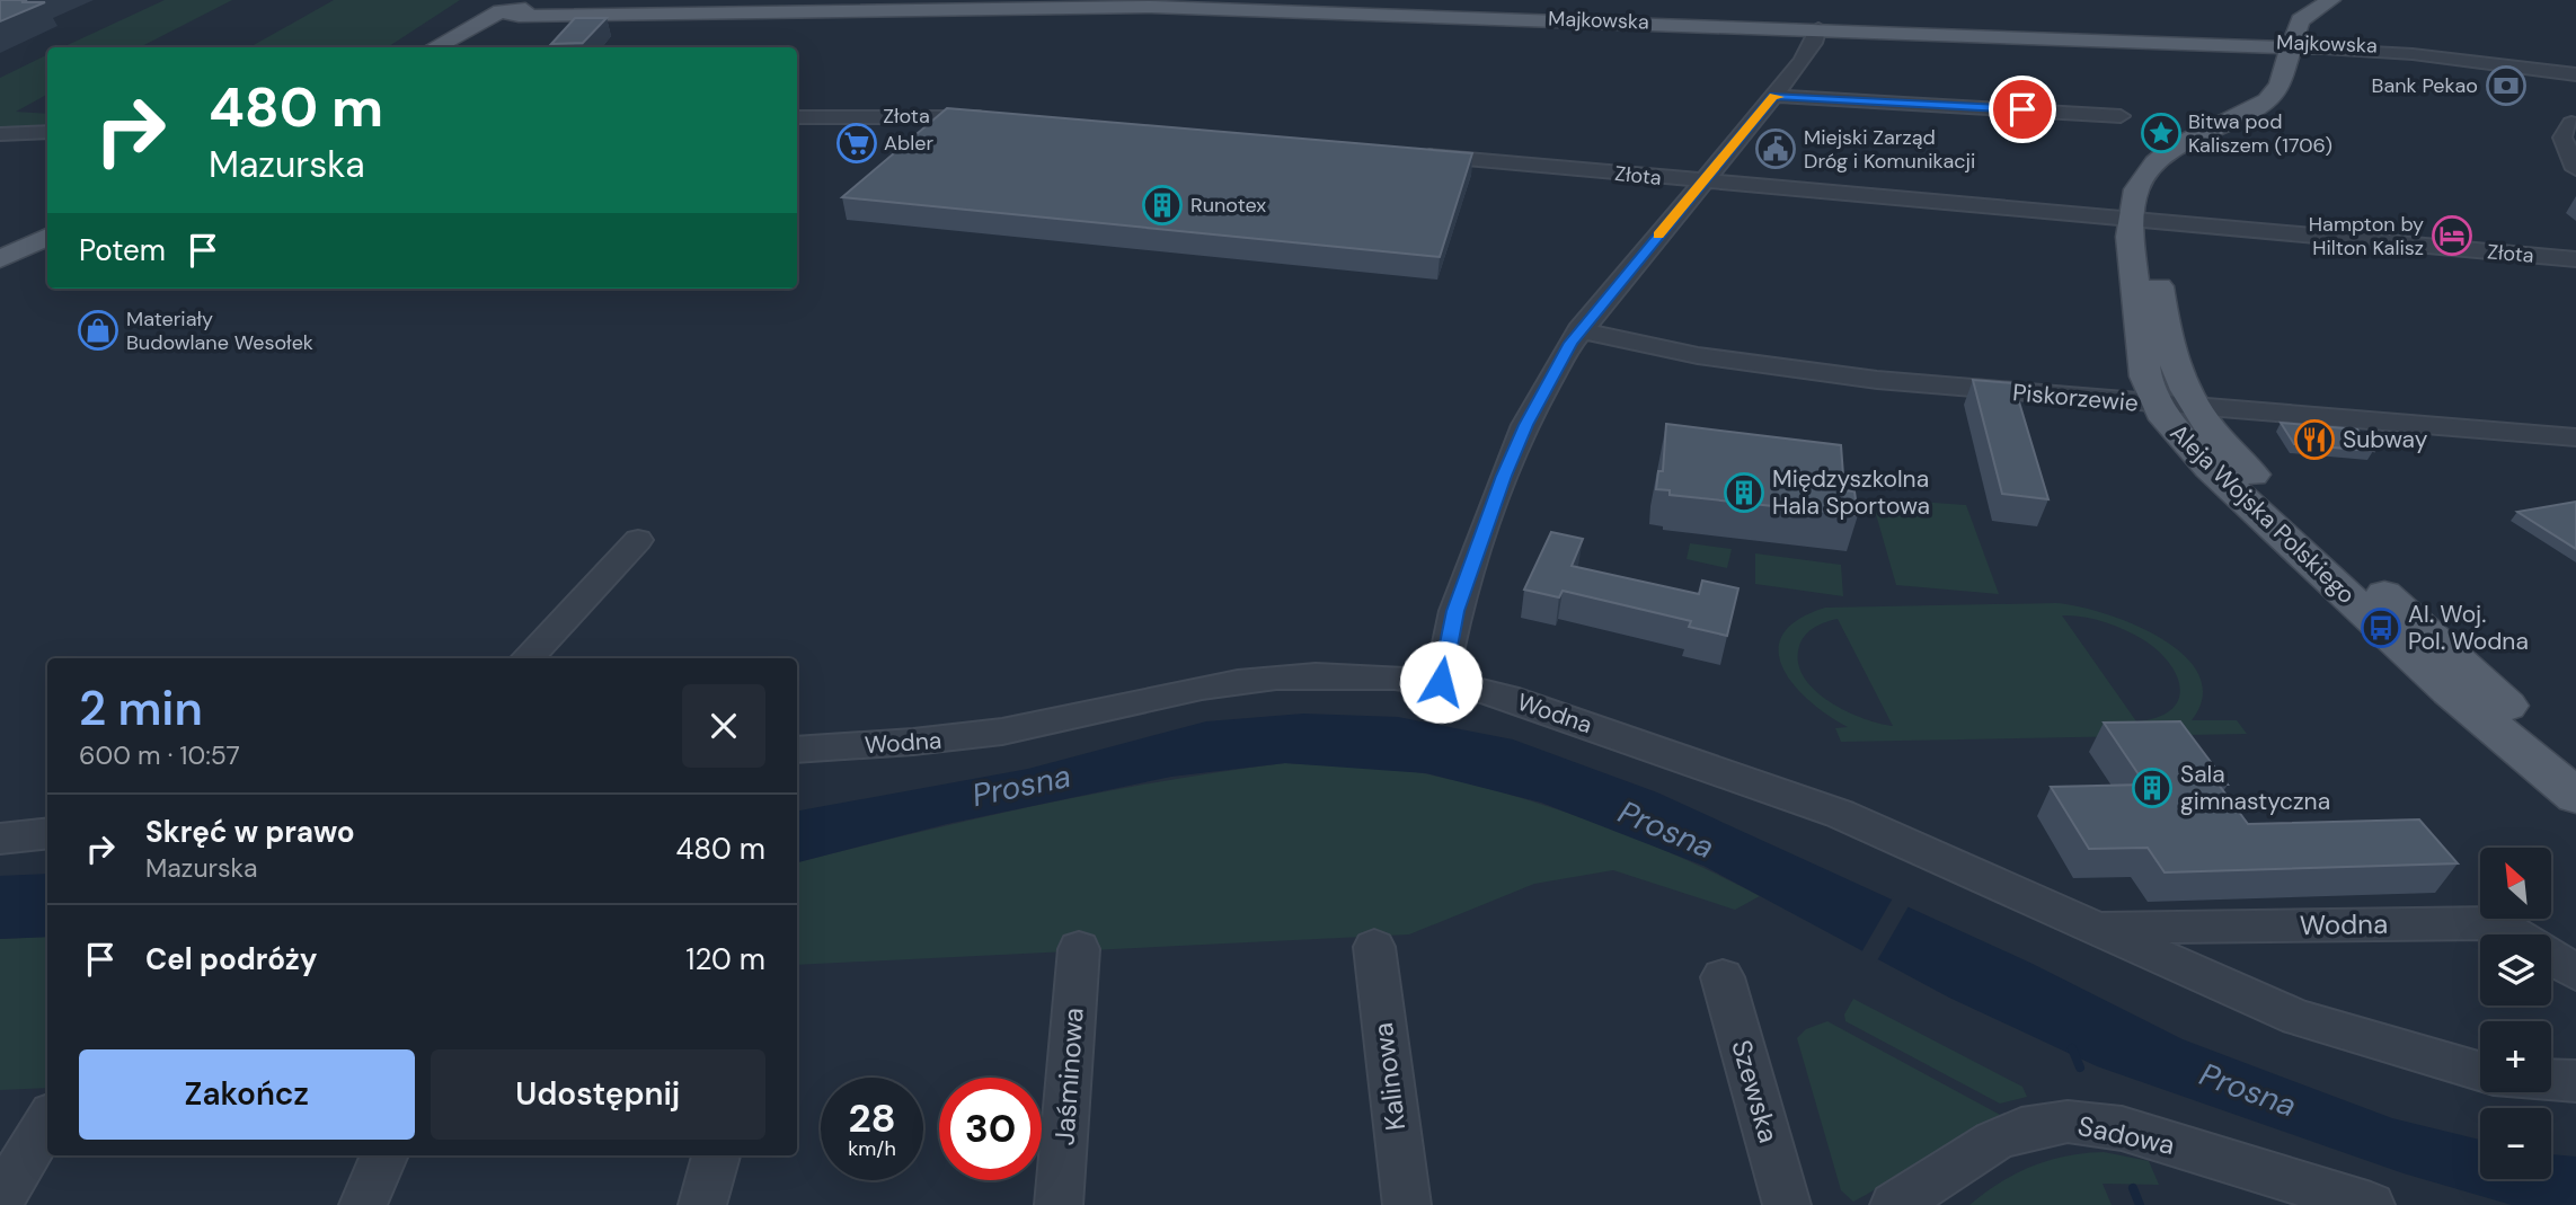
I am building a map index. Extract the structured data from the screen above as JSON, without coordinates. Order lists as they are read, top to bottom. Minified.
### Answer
{"streets":{"main road":["Majkowska","Aleja Wojska Polskiego"],"street":["Złota","Piskorzewie","Wodna","Jaśminowa","Kalinowa","Szewska","Sadowa"]},"crossings":[["Majkowska","Aleja Wojska Polskiego"],["Złota","Aleja Wojska Polskiego"],["Piskorzewie","Aleja Wojska Polskiego"]],"water":["Prosna"],"places":{"bank":["Bank Pekao"],"place":["Bitwa pod Kaliszem (1706)"],"supermarket":["Abler"],"public building":["Miejski Zarząd Dróg i Komunikacji"],"building":["Runotex","Międzyszkolna Hala Sportowa","Sala gimnastyczna"],"hotel":["Hampton by Hilton Kalisz"],"shop":["Materiały Budowlane Wesołek"],"restaurant":["Subway"],"bus stop":["Al. Woj. Pol. Wodna"]},"north":"top left","page":{"turn":["480 m","Mazurska"],"then":"Potem","heading":["2 min","600 m · 10:57"],"list":[{"name":"Skręć w prawo","note":"Mazurska","value":"480 m"},{"name":"Cel podróży","value":"120 m"}],"map_buttons":["+","−"],"buttons":["Zakończ","Udostępnij"],"speed":"28 km/h","limit":"30"}}
